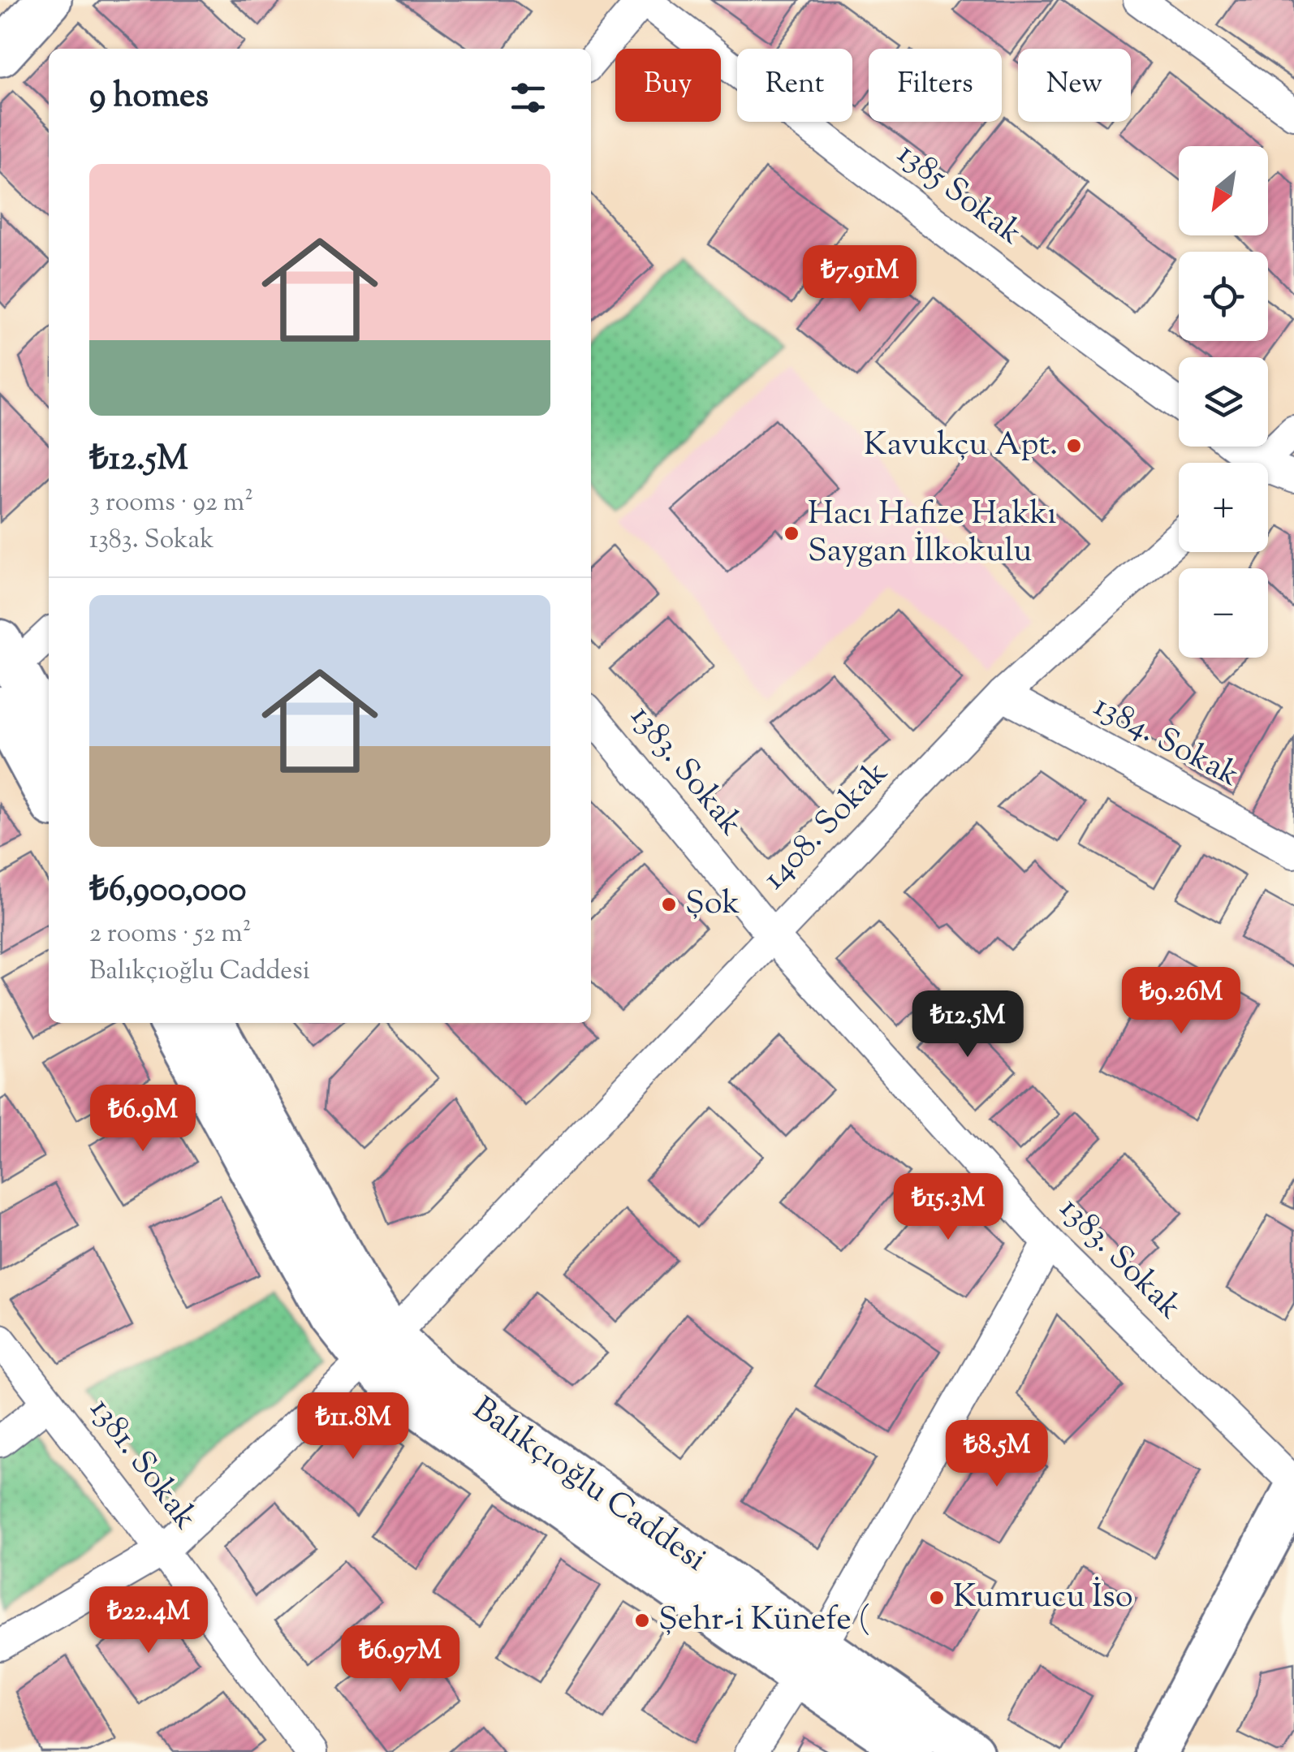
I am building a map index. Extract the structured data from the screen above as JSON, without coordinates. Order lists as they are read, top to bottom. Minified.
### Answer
{"streets":{"street":["1385 Sokak","1384. Sokak","1383. Sokak","1408. Sokak","1381. Sokak","Balıkçıoğlu Caddesi"]},"crossings":[["1384. Sokak","1408. Sokak"],["1383. Sokak","1408. Sokak"],["1408. Sokak","1381. Sokak"],["1408. Sokak","Balıkçıoğlu Caddesi"]],"places":["Kavukçu Apt.","Hacı Hafize Hakkı Saygan İlkokulu","Şok","Kumrucu İso","Şehr-i Künefe ("],"north":"bottom left","page":{"chip":["Buy","Rent","Filters","New"],"heading":"9 homes","map_buttons":["+","−"],"list":[{"name":"₺12.5M","note":"3 rooms · 92 m² · 1383. Sokak"},{"name":"₺6,900,000","note":"2 rooms · 52 m² · Balıkçıoğlu Caddesi"}],"price":["₺7.91M","₺9.26M","₺12.5M","₺6.9M","₺15.3M","₺11.8M","₺8.5M","₺22.4M","₺6.97M"]}}
